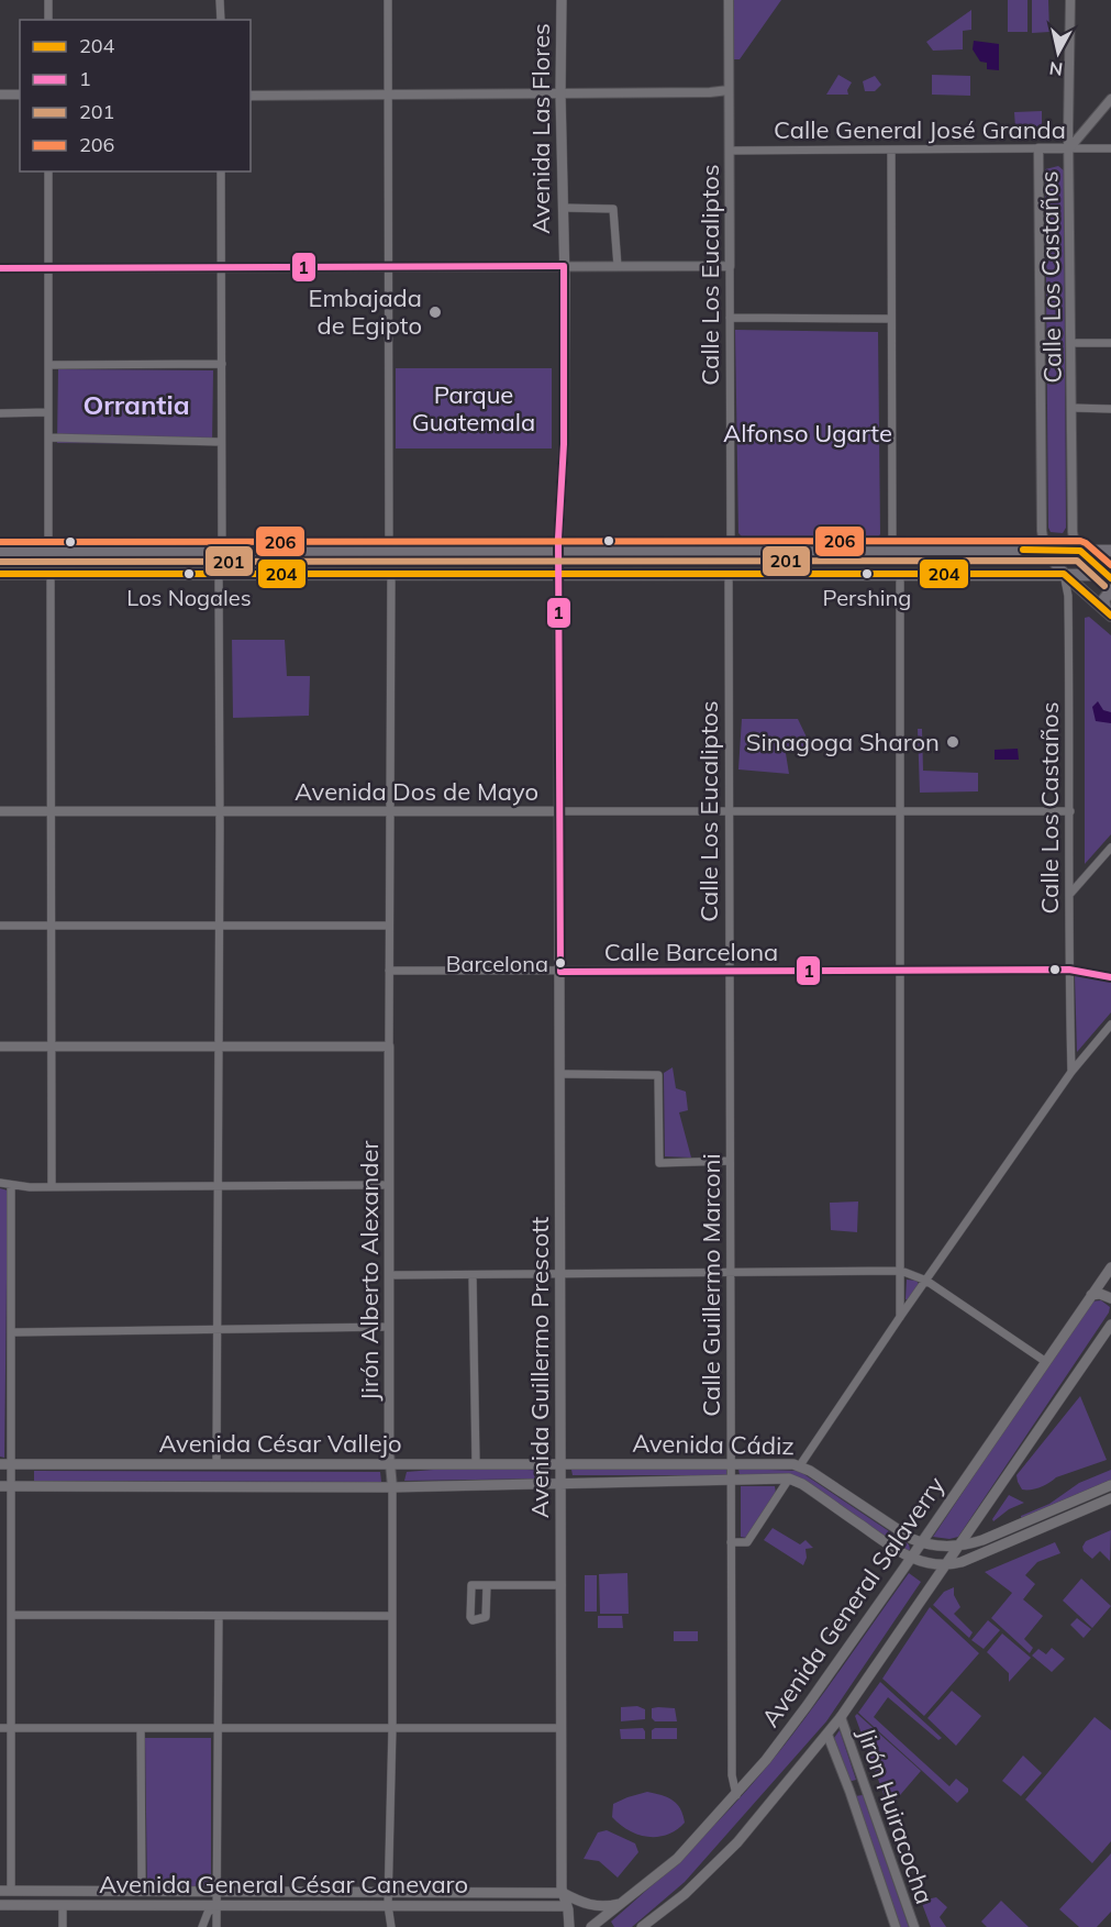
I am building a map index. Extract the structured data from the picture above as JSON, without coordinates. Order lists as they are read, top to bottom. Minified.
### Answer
{"streets":{"main road":["Avenida Las Flores","Avenida Guillermo Prescott","Avenida César Vallejo","Avenida Cádiz","Avenida General Salaverry","Avenida General César Canevaro"],"street":["Calle General José Granda","Calle Los Eucaliptos","Calle Los Castaños","Avenida Dos de Mayo","Calle Barcelona","Jirón Alberto Alexander","Calle Guillermo Marconi","Jirón Huiracocha"]},"crossings":[["Avenida Las Flores","Avenida Dos de Mayo"],["Avenida Las Flores","Avenida Guillermo Prescott"],["Calle General José Granda","Calle Los Eucaliptos"],["Calle General José Granda","Calle Los Castaños"],["Calle Los Eucaliptos","Avenida Dos de Mayo"],["Calle Los Eucaliptos","Calle Barcelona"],["Calle Los Eucaliptos","Calle Guillermo Marconi"],["Calle Los Castaños","Avenida Dos de Mayo"],["Calle Los Castaños","Calle Barcelona"],["Avenida Dos de Mayo","Jirón Alberto Alexander"],["Avenida Dos de Mayo","Avenida Guillermo Prescott"],["Calle Barcelona","Jirón Alberto Alexander"],["Calle Barcelona","Calle Guillermo Marconi"],["Calle Barcelona","Avenida Guillermo Prescott"],["Jirón Alberto Alexander","Avenida César Vallejo"],["Jirón Alberto Alexander","Avenida General César Canevaro"],["Calle Guillermo Marconi","Avenida Cádiz"],["Calle Guillermo Marconi","Avenida General Salaverry"],["Avenida Guillermo Prescott","Avenida César Vallejo"],["Avenida Guillermo Prescott","Avenida Cádiz"],["Avenida Guillermo Prescott","Avenida General César Canevaro"],["Avenida César Vallejo","Avenida Cádiz"],["Avenida Cádiz","Avenida General Salaverry"]],"districts":["Orrantia"],"parks":["Parque Guatemala","Alfonso Ugarte"],"places":["Embajada de Egipto","Los Nogales","Pershing","Sinagoga Sharon","Barcelona"],"lines":["transit line 1","transit line 206","transit line 204","transit line 201"],"legend":["204","1","201","206"],"north":"bottom"}
